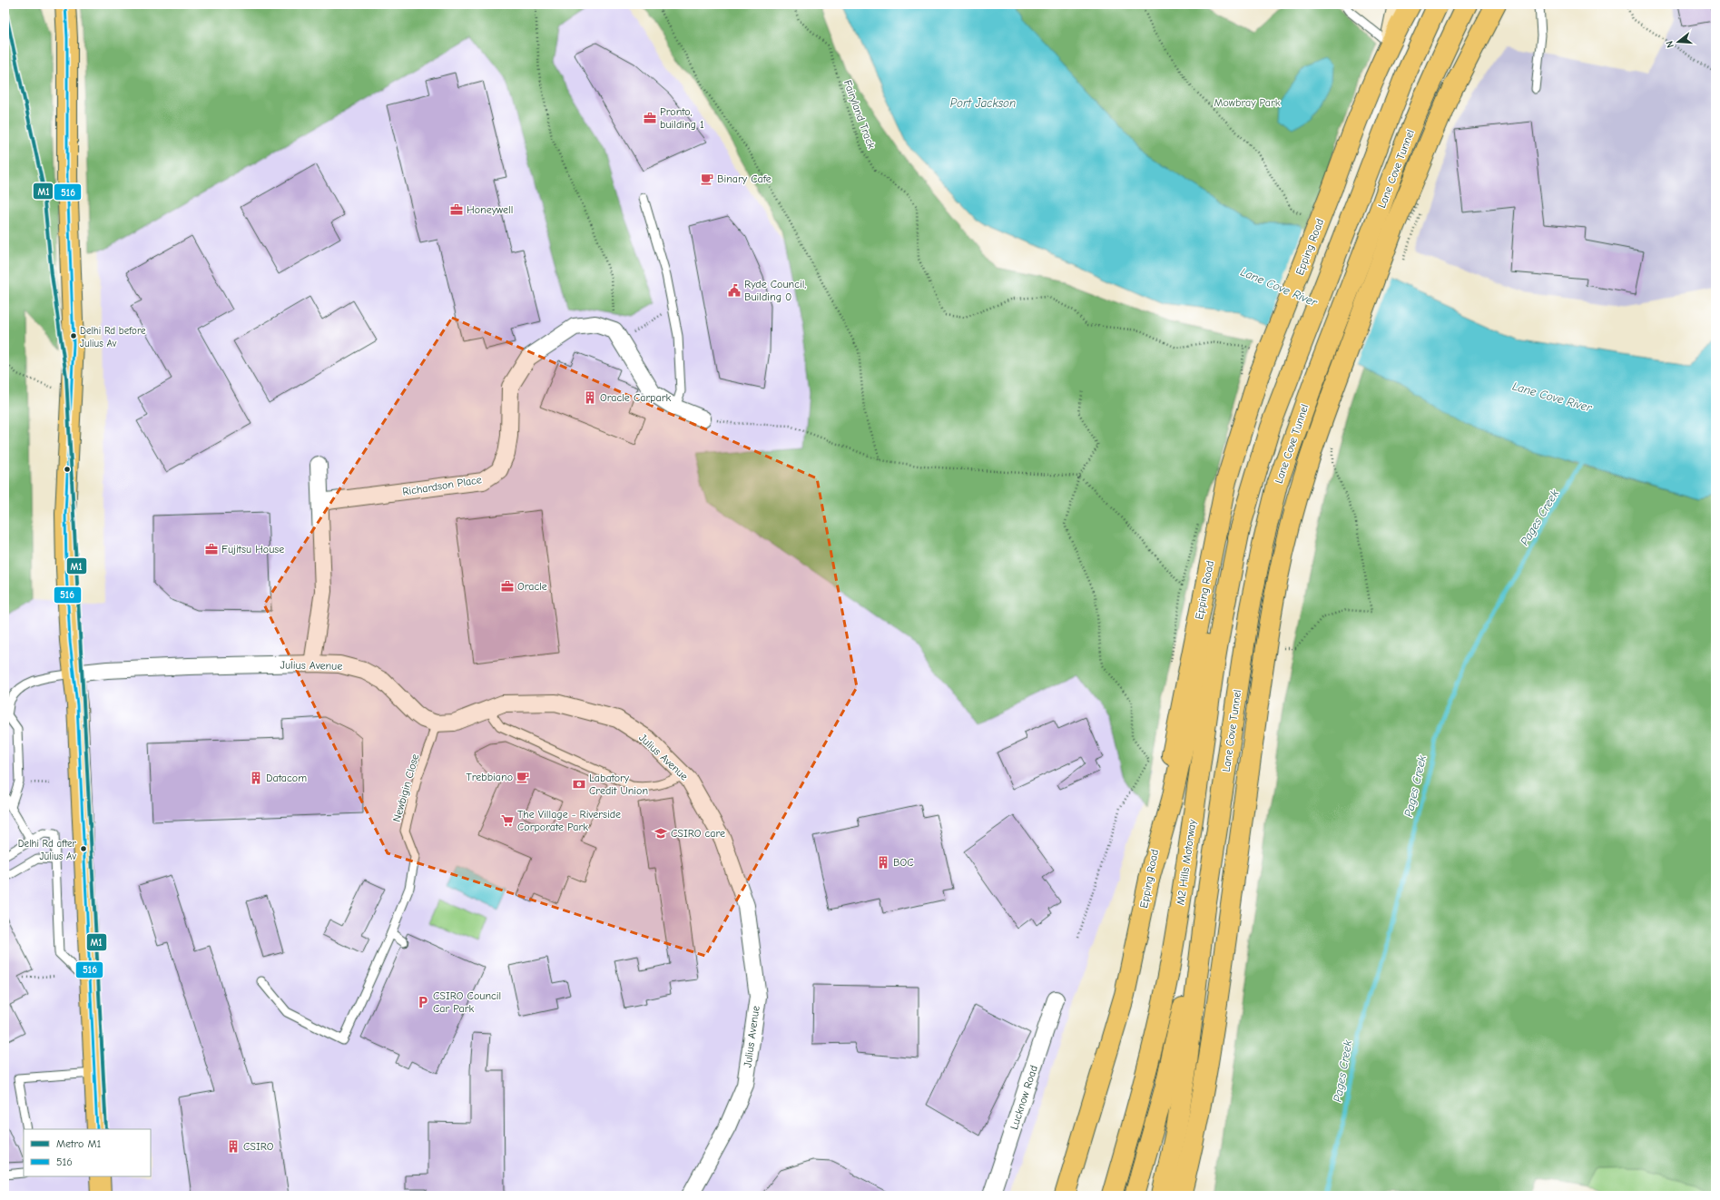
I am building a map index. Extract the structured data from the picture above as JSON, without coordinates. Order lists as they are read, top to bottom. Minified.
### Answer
{"streets":{"main road":["Lane Cove Tunnel","Epping Road","M2 Hills Motorway"],"street":["Richardson Place","Julius Avenue","Lucknow Road"],"lane":["Newbigin Close"],"path":["Fairyland Track"]},"crossings":[["Julius Avenue","Newbigin Close"]],"water":["Port Jackson","Lane Cove River","Pages Creek"],"parks":["Mowbray Park"],"places":{"office":["Pronto, building 1","Honeywell","Fujitsu House","Oracle"],"cafe":["Binary Cafe","Trebbiano"],"public building":["Ryde Council, Building 0"],"other":["Delhi Rd before Julius Av","Delhi Rd after Julius Av"],"building":["Oracle Carpark","Datacom","BOC","CSIRO"],"bank":["Labatory Credit Union"],"supermarket":["The Village - Riverside Corporate Park"],"school or university":["CSIRO care"],"parking":["CSIRO Council Car Park"]},"lines":["transit line 516","metro line M1"],"legend":["Metro M1","516"],"north":"left"}
